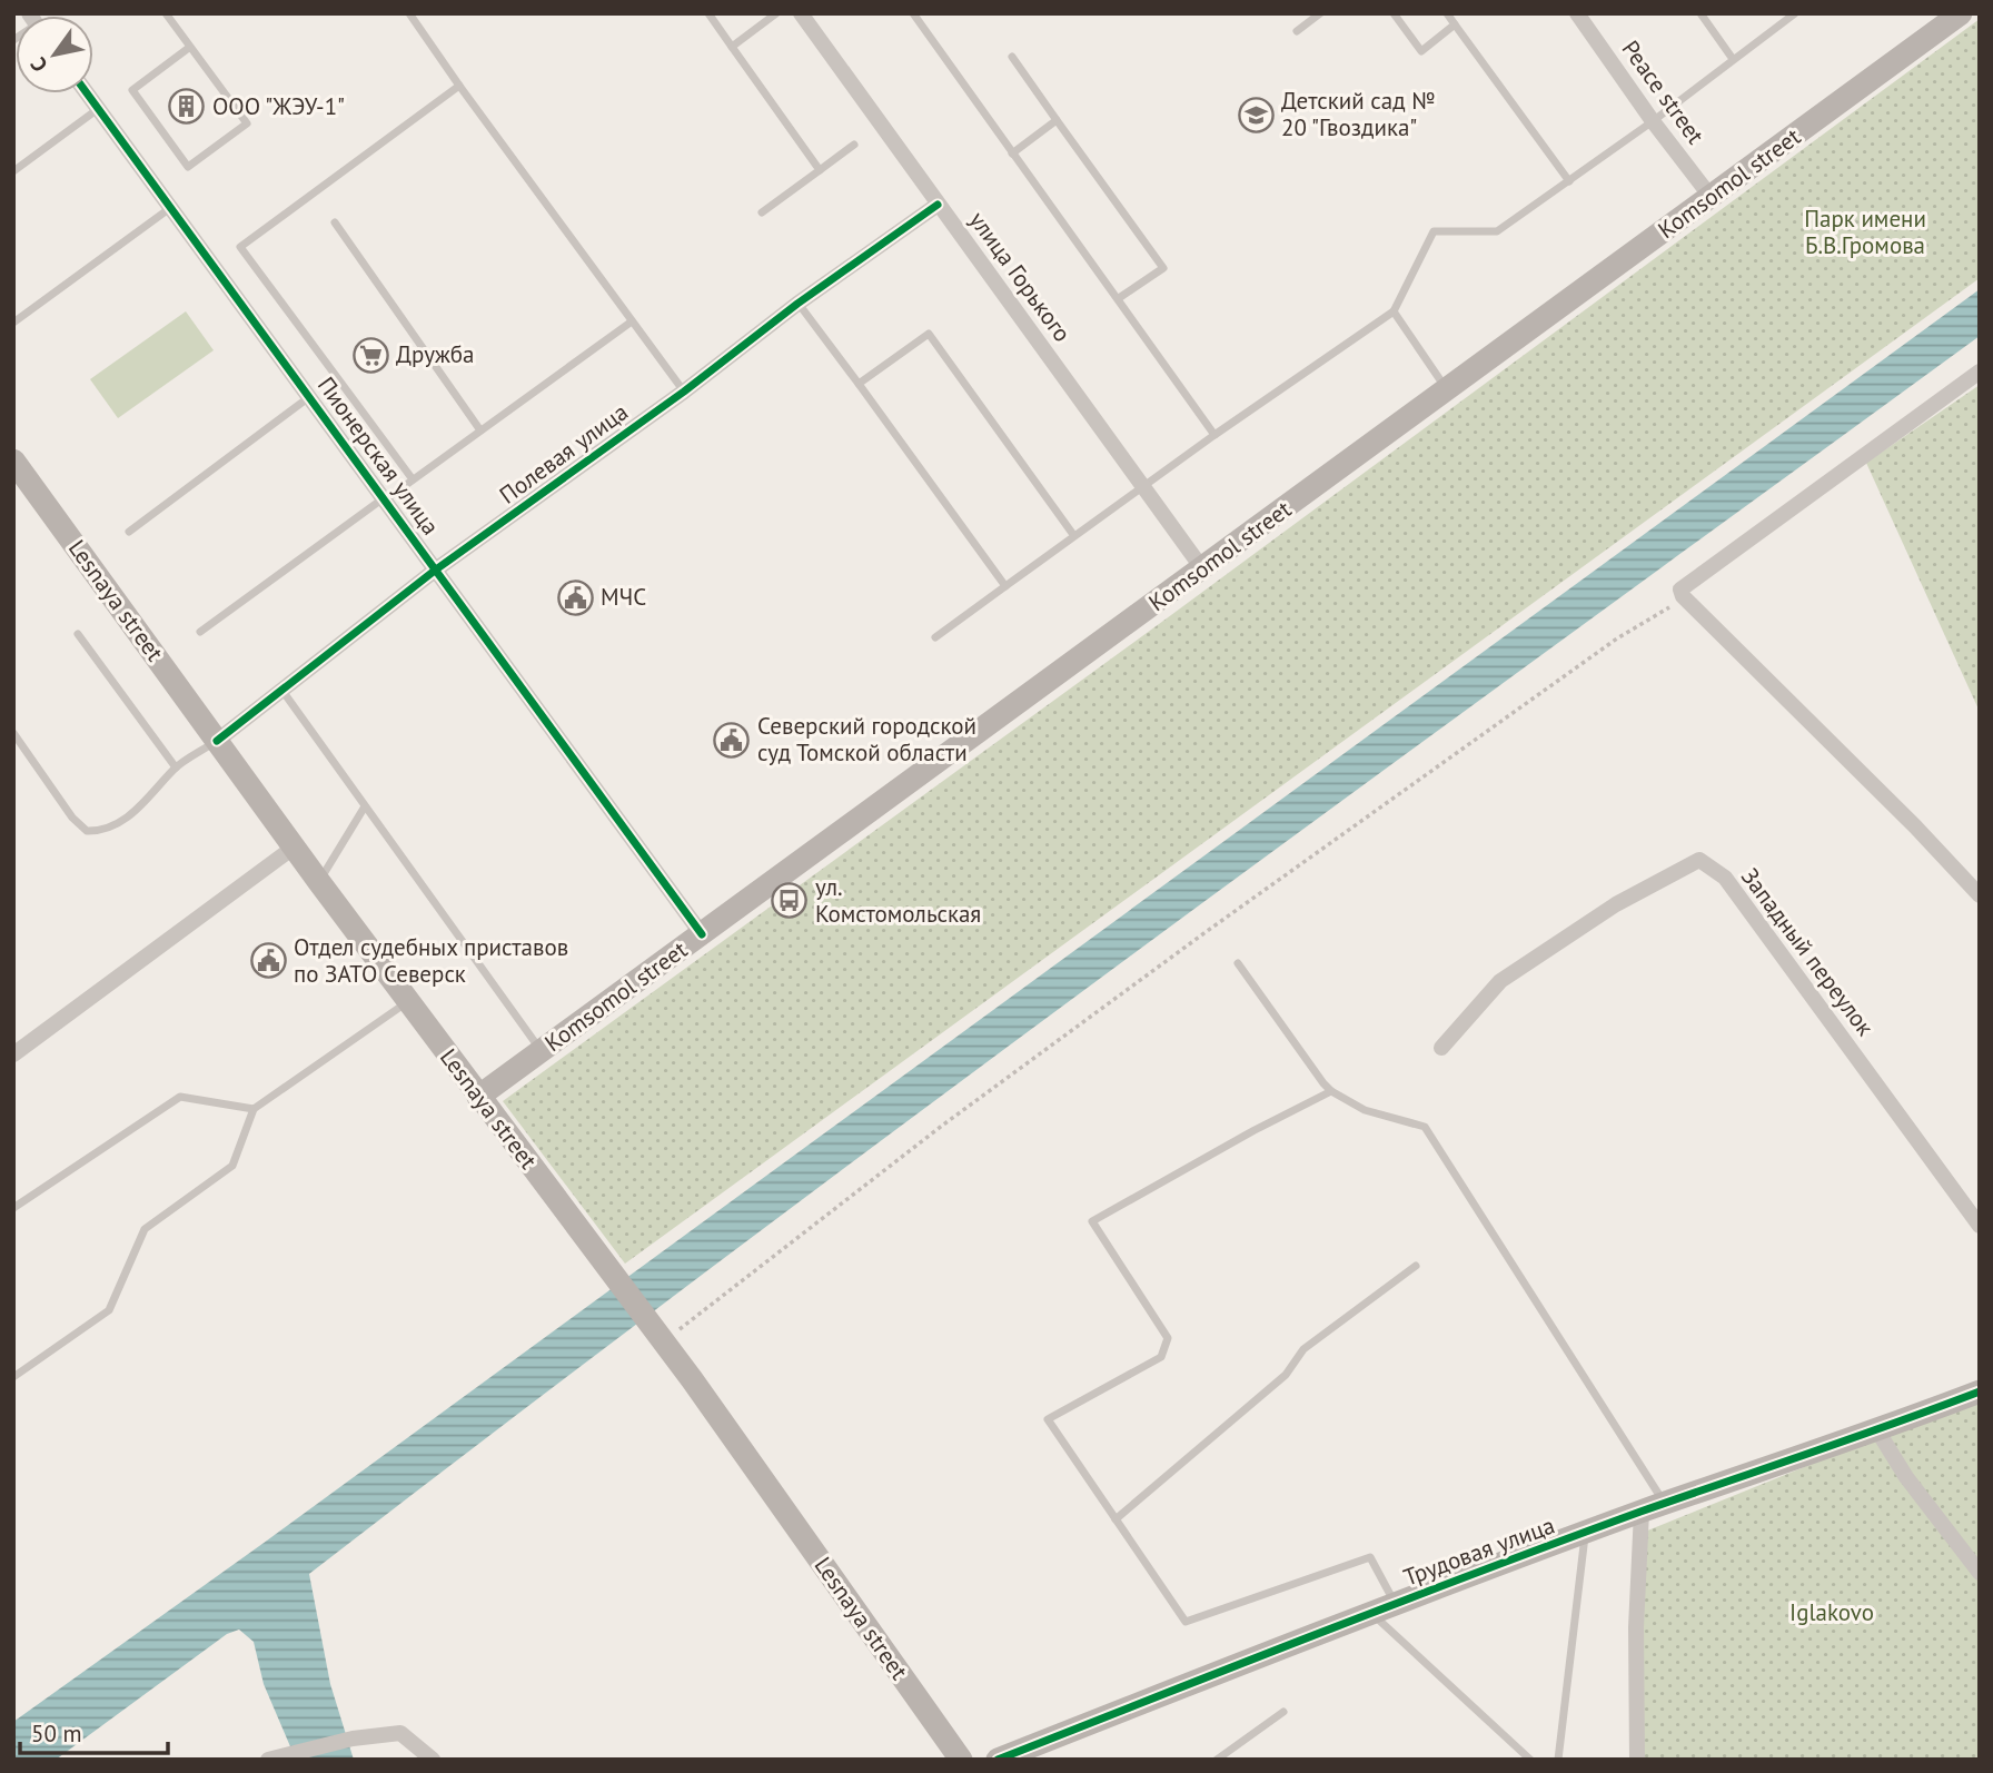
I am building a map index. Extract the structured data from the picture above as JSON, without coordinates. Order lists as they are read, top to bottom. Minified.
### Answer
{"streets":{"main road":["Komsomol street","Lesnaya street","Трудовая улица"],"street":["Peace street","улица Горького","Полевая улица","Пионерская улица","Западный переулок"]},"crossings":[["Peace street","Komsomol street"],["Komsomol street","улица Горького"],["Komsomol street","Пионерская улица"],["Komsomol street","Lesnaya street"],["улица Горького","Полевая улица"],["Полевая улица","Пионерская улица"],["Полевая улица","Lesnaya street"]],"parks":["Парк имени Б.В.Громова","Iglakovo"],"places":{"building":["ООО \"ЖЭУ-1\""],"school or university":["Детский сад № 20 \"Гвоздика\""],"supermarket":["Дружба"],"public building":["МЧС","Северский городской суд Томской области","Отдел судебных приставов по ЗАТО Северск"],"bus stop":["ул. Комстомольская"]},"scale_bar":"50 m","north":"bottom left"}
